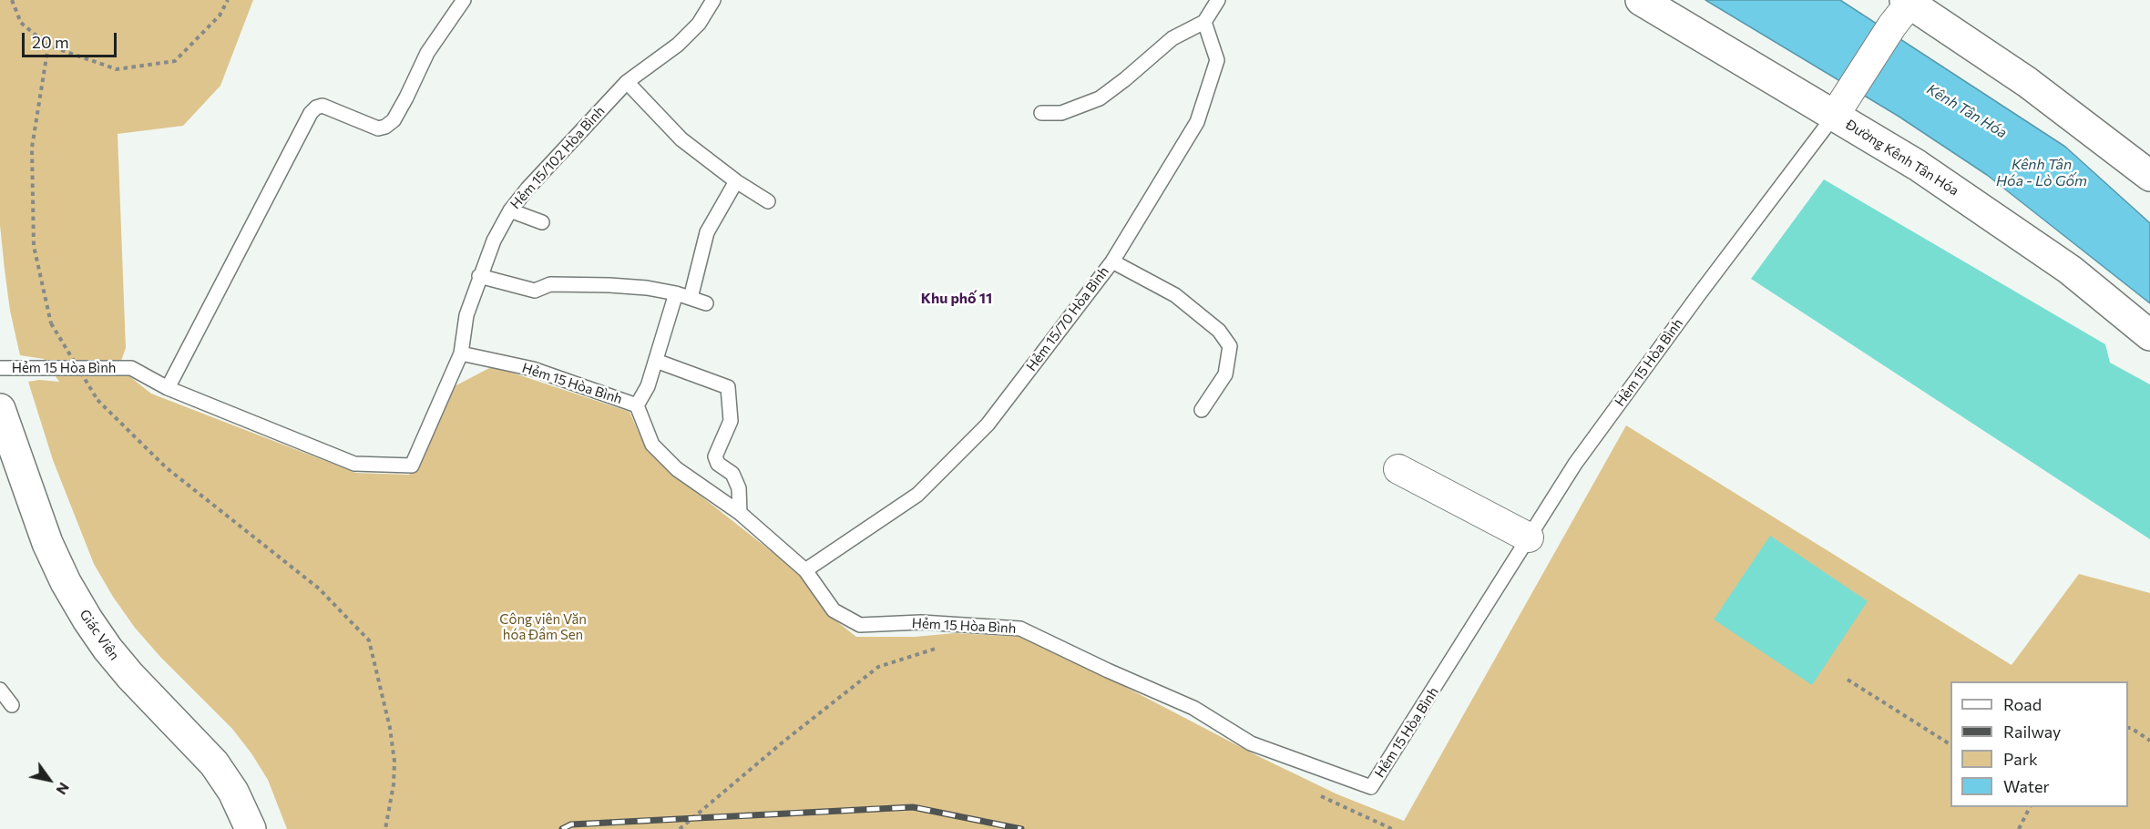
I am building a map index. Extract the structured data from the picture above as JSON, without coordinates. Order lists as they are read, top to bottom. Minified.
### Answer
{"streets":{"street":["Đường Kênh Tân Hóa","Giác Viên"],"lane":["Hẻm 15/102 Hòa Bình","Hẻm 15/70 Hòa Bình","Hẻm 15 Hòa Bình"]},"crossings":[["Hẻm 15/102 Hòa Bình","Hẻm 15 Hòa Bình"],["Đường Kênh Tân Hóa","Hẻm 15 Hòa Bình"],["Hẻm 15/70 Hòa Bình","Hẻm 15 Hòa Bình"]],"districts":["Khu phố 11"],"water":["Kênh Tân Hóa","Kênh Tân Hóa - Lò Gốm"],"parks":["Công viên Văn hóa Đầm Sen"],"legend":["Road","Railway","Park","Water"],"scale_bar":"20 m","north":"bottom right"}
